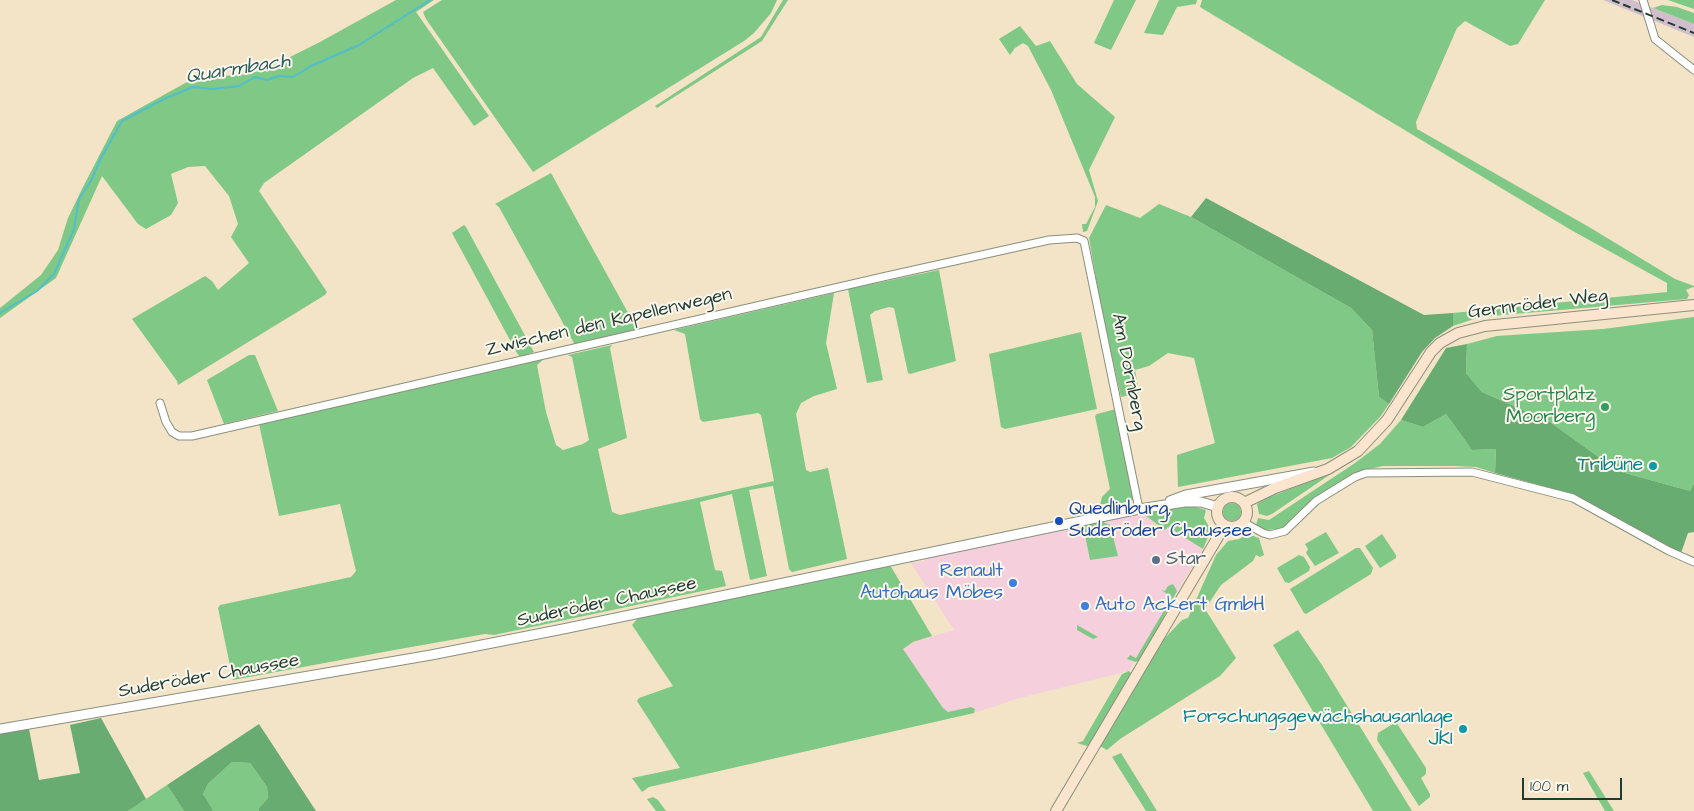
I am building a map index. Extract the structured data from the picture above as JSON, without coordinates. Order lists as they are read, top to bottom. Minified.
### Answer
{"streets":{"main road":["Gernröder Weg"],"street":["Zwischen den Kapellenwegen","Am Dornberg","Suderöder Chaussee"]},"crossings":[["Gernröder Weg","Suderöder Chaussee"],["Zwischen den Kapellenwegen","Am Dornberg"],["Am Dornberg","Suderöder Chaussee"]],"water":["Quarmbach"],"places":["Sportplatz Moorberg","Tribüne","Quedlinburg, Suderöder Chaussee","Star","Renault Autohaus Möbes","Auto Ackert GmbH","Forschungsgewächshausanlage JKI"],"scale_bar":"100 m"}
